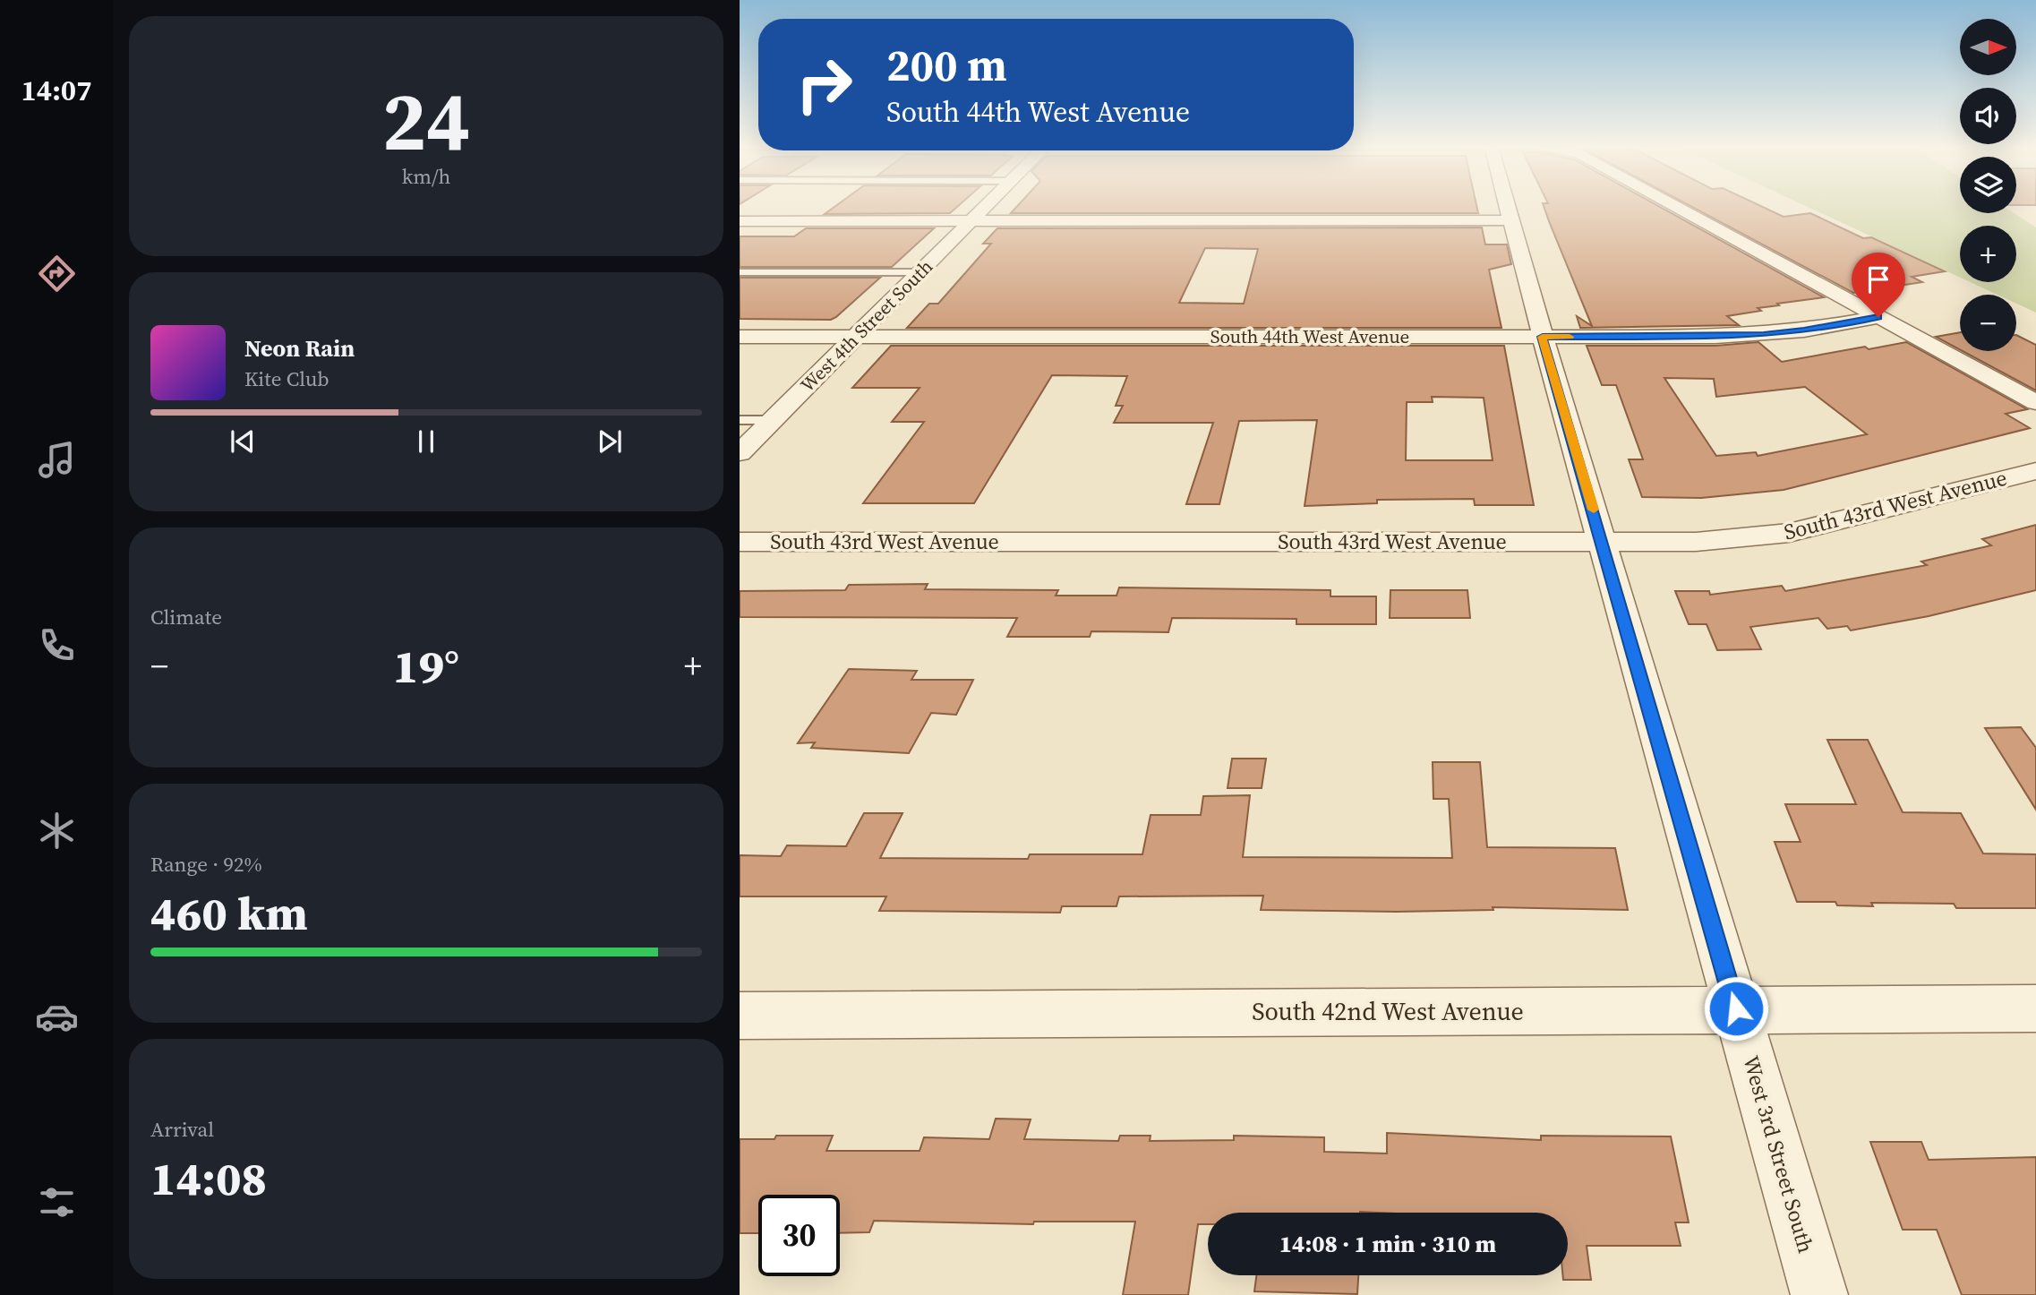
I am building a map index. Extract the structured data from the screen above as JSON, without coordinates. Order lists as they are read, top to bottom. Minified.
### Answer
{"streets":{"street":["West 4th Street South","South 44th West Avenue","South 43rd West Avenue","South 42nd West Avenue","West 3rd Street South"]},"crossings":[["West 4th Street South","South 44th West Avenue"],["South 44th West Avenue","West 3rd Street South"],["South 43rd West Avenue","West 3rd Street South"],["South 42nd West Avenue","West 3rd Street South"]],"north":"right","page":{"tabs":"14:07","tile":[["24","km/h"],"Climate",["Range · 92%","460 km"],["Arrival","14:08"]],"map_buttons":["+","−"],"turn":["200 m","South 44th West Avenue"],"song":["Neon Rain","Kite Club"],"heat":["−","19°","+"],"limit":"30","trip":"14:08 · 1 min · 310 m"}}
